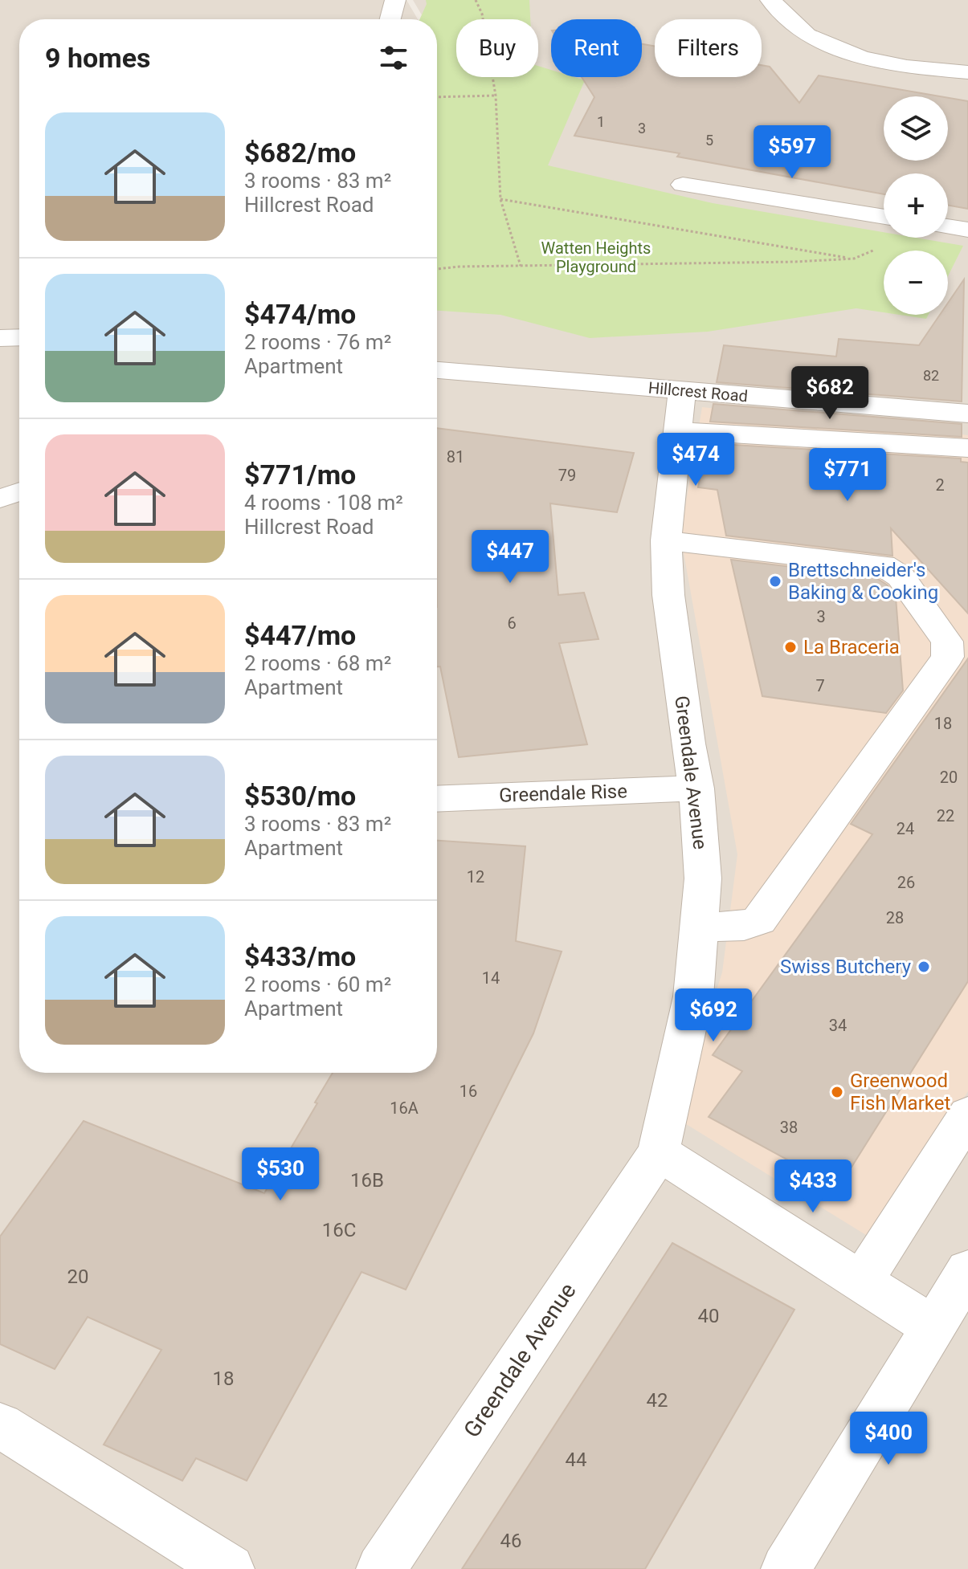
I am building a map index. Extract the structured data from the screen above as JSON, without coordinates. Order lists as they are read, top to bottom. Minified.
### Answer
{"streets":{"street":["Hillcrest Road","Greendale Avenue","Greendale Rise"]},"crossings":[["Hillcrest Road","Greendale Avenue"],["Greendale Avenue","Greendale Rise"]],"parks":["Watten Heights Playground"],"places":["Brettschneider's Baking & Cooking","La Braceria","Swiss Butchery","Greenwood Fish Market"],"house_numbers":["1","3","5","82","81","79","2","3","6","7","18","20","22","24","12","26","28","14","34","16","16A","38","16B","16C","20","40","18","42","44","46"],"page":{"chip":["Buy","Rent","Filters"],"heading":"9 homes","map_buttons":["+","−"],"list":[{"name":"$682/mo","note":"3 rooms · 83 m² · Hillcrest Road"},{"name":"$474/mo","note":"2 rooms · 76 m² · Apartment"},{"name":"$771/mo","note":"4 rooms · 108 m² · Hillcrest Road"},{"name":"$447/mo","note":"2 rooms · 68 m² · Apartment"},{"name":"$530/mo","note":"3 rooms · 83 m² · Apartment"},{"name":"$433/mo","note":"2 rooms · 60 m² · Apartment"}],"price":["$597","$682","$474","$771","$447","$692","$530","$433","$400"]}}
